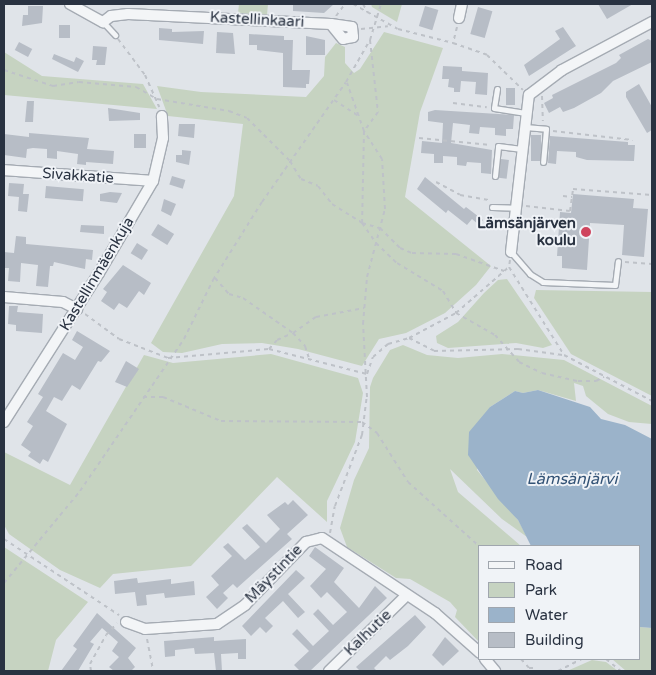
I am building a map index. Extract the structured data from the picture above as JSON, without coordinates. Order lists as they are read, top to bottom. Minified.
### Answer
{"streets":{"street":["Kastellinkaari","Sivakkatie","Kastellinmäenkuja","Mäystintie","Kalhutie"]},"crossings":[["Sivakkatie","Kastellinmäenkuja"]],"water":["Lämsänjärvi"],"places":["Lämsänjärven koulu"],"legend":["Road","Park","Water","Building"]}
